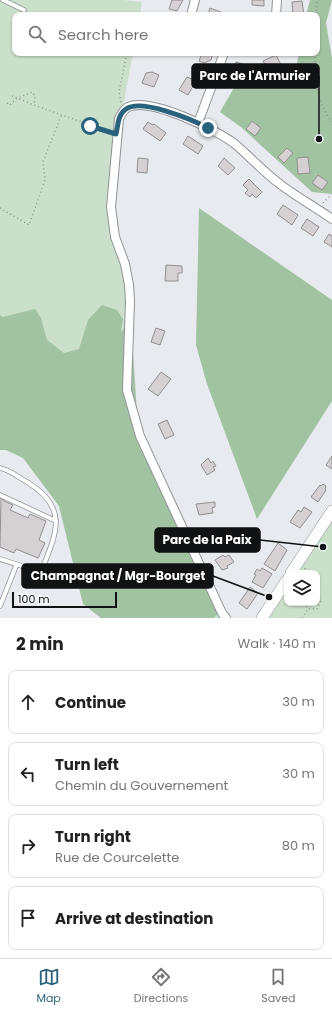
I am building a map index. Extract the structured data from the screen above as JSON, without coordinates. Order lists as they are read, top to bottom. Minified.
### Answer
{"places":["Parc de l'Armurier","Parc de la Paix","Champagnat / Mgr-Bourget"],"scale_bar":"100 m","page":{"search":"Search here","scale":"100 m","heading":["2 min","Walk · 140 m"],"list":[["Continue","30 m"],["Turn left","Chemin du Gouvernement","30 m"],["Turn right","Rue de Courcelette","80 m"],"Arrive at destination"],"nav":["Map","Directions","Saved"]}}
